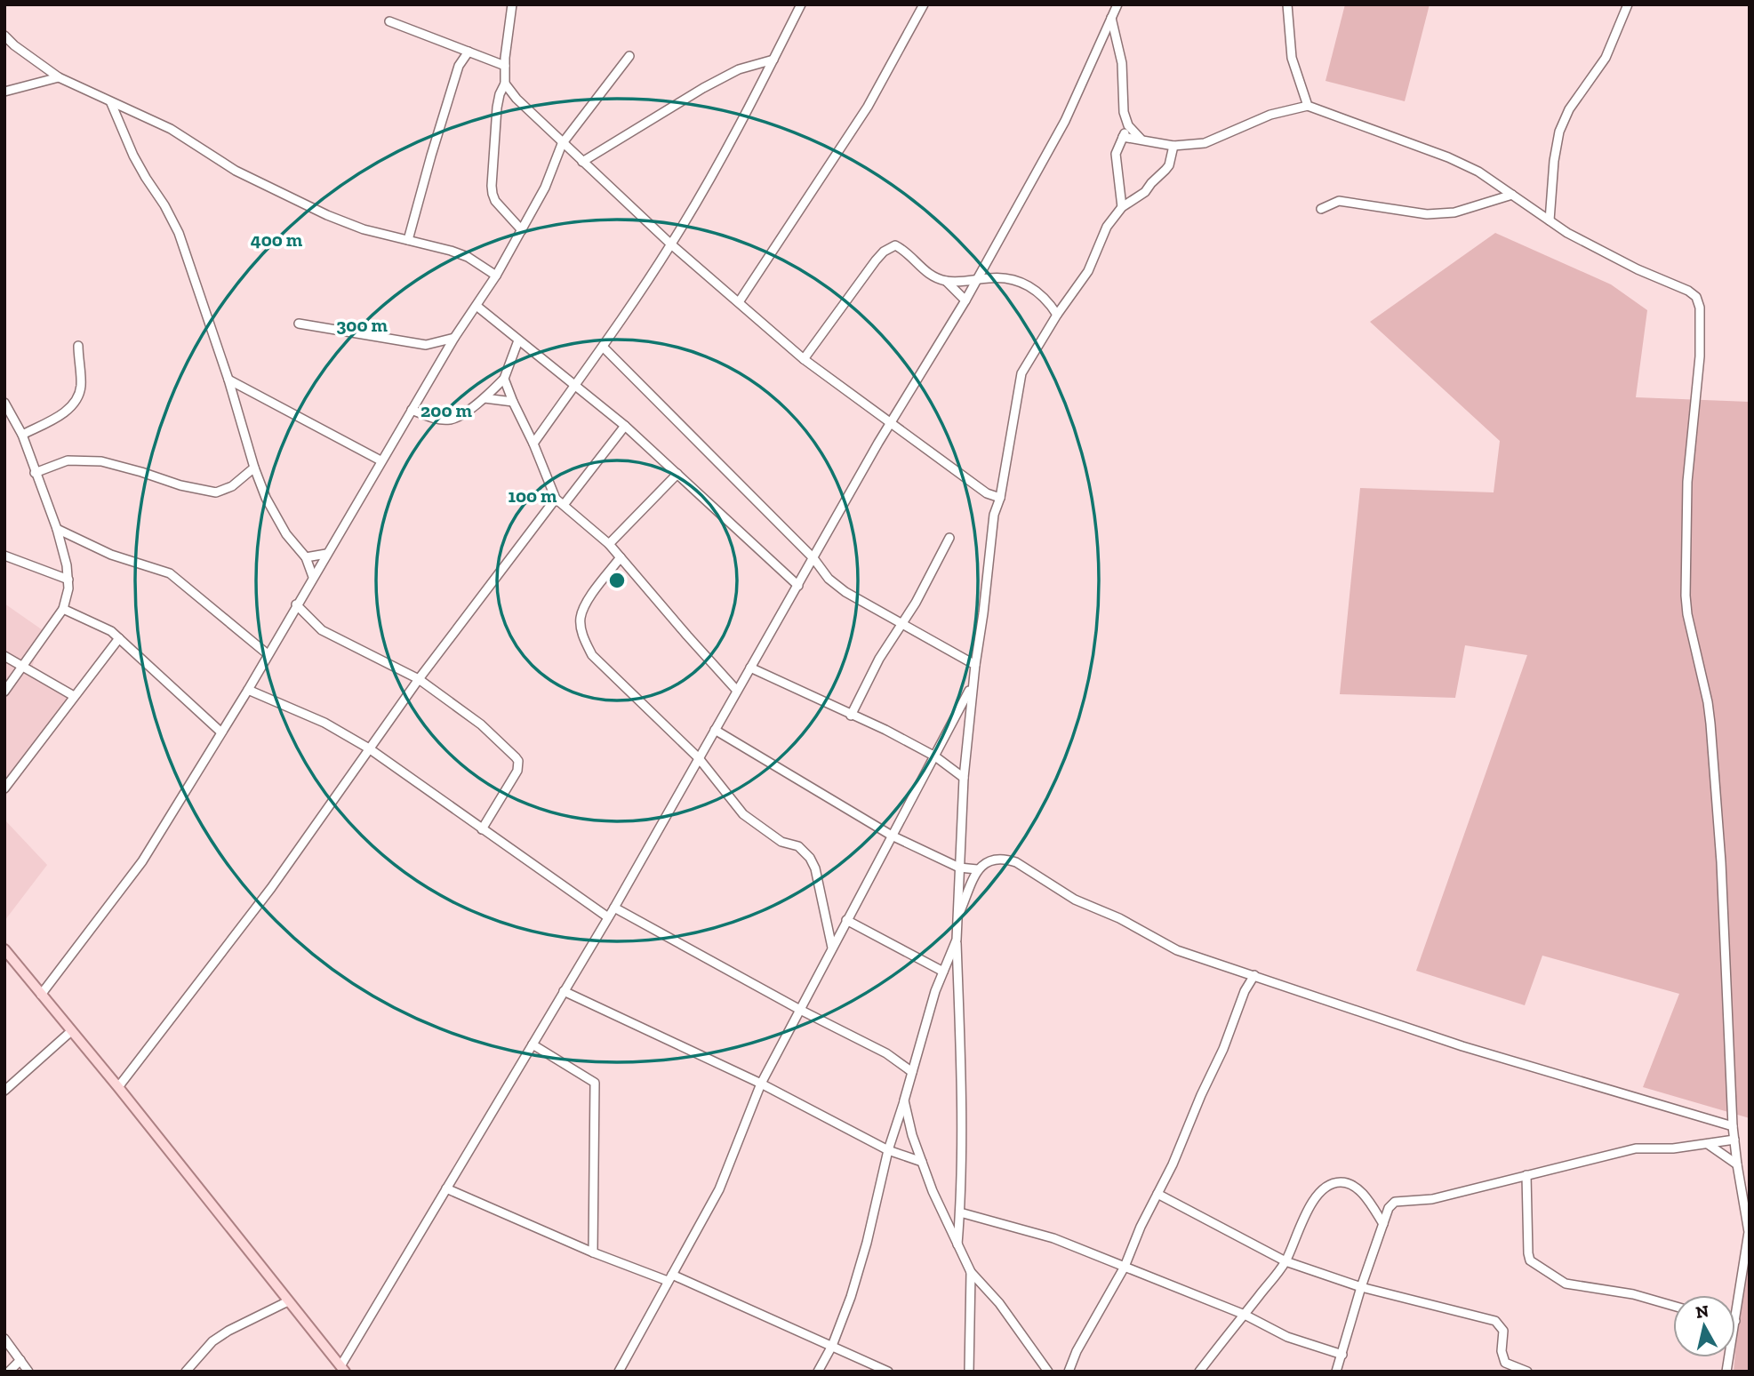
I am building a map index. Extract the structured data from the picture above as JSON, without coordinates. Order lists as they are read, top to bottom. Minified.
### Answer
{"north":"top","rings":["400 m","300 m","200 m","100 m"]}
